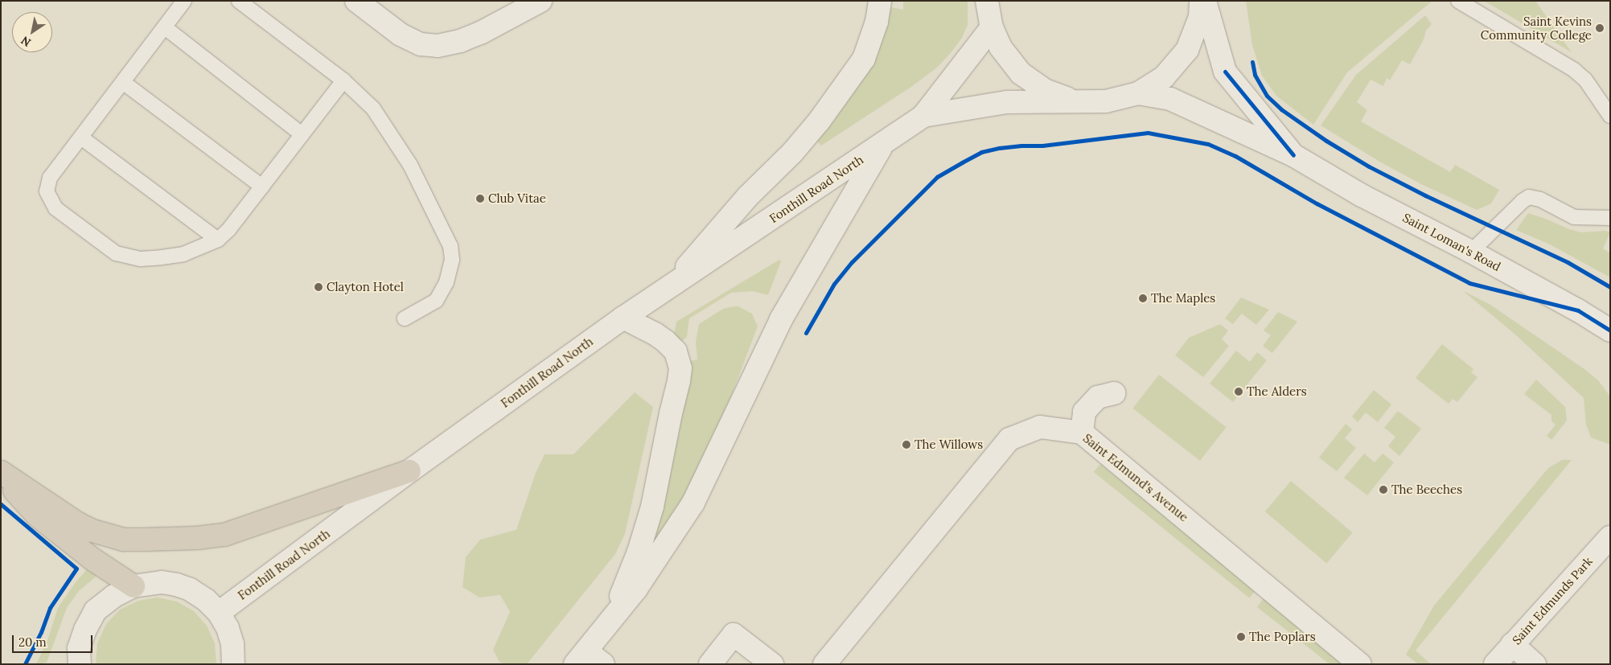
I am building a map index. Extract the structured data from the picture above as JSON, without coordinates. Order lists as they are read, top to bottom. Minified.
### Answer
{"streets":{"main road":["Fonthill Road North","Saint Loman's Road","Saint Edmund's Avenue","Saint Edmunds Park"]},"crossings":[["Fonthill Road North","Saint Loman's Road"]],"places":["Saint Kevins Community College","Club Vitae","Clayton Hotel","The Maples","The Alders","The Willows","The Beeches","The Poplars"],"scale_bar":"20 m","north":"bottom left"}
